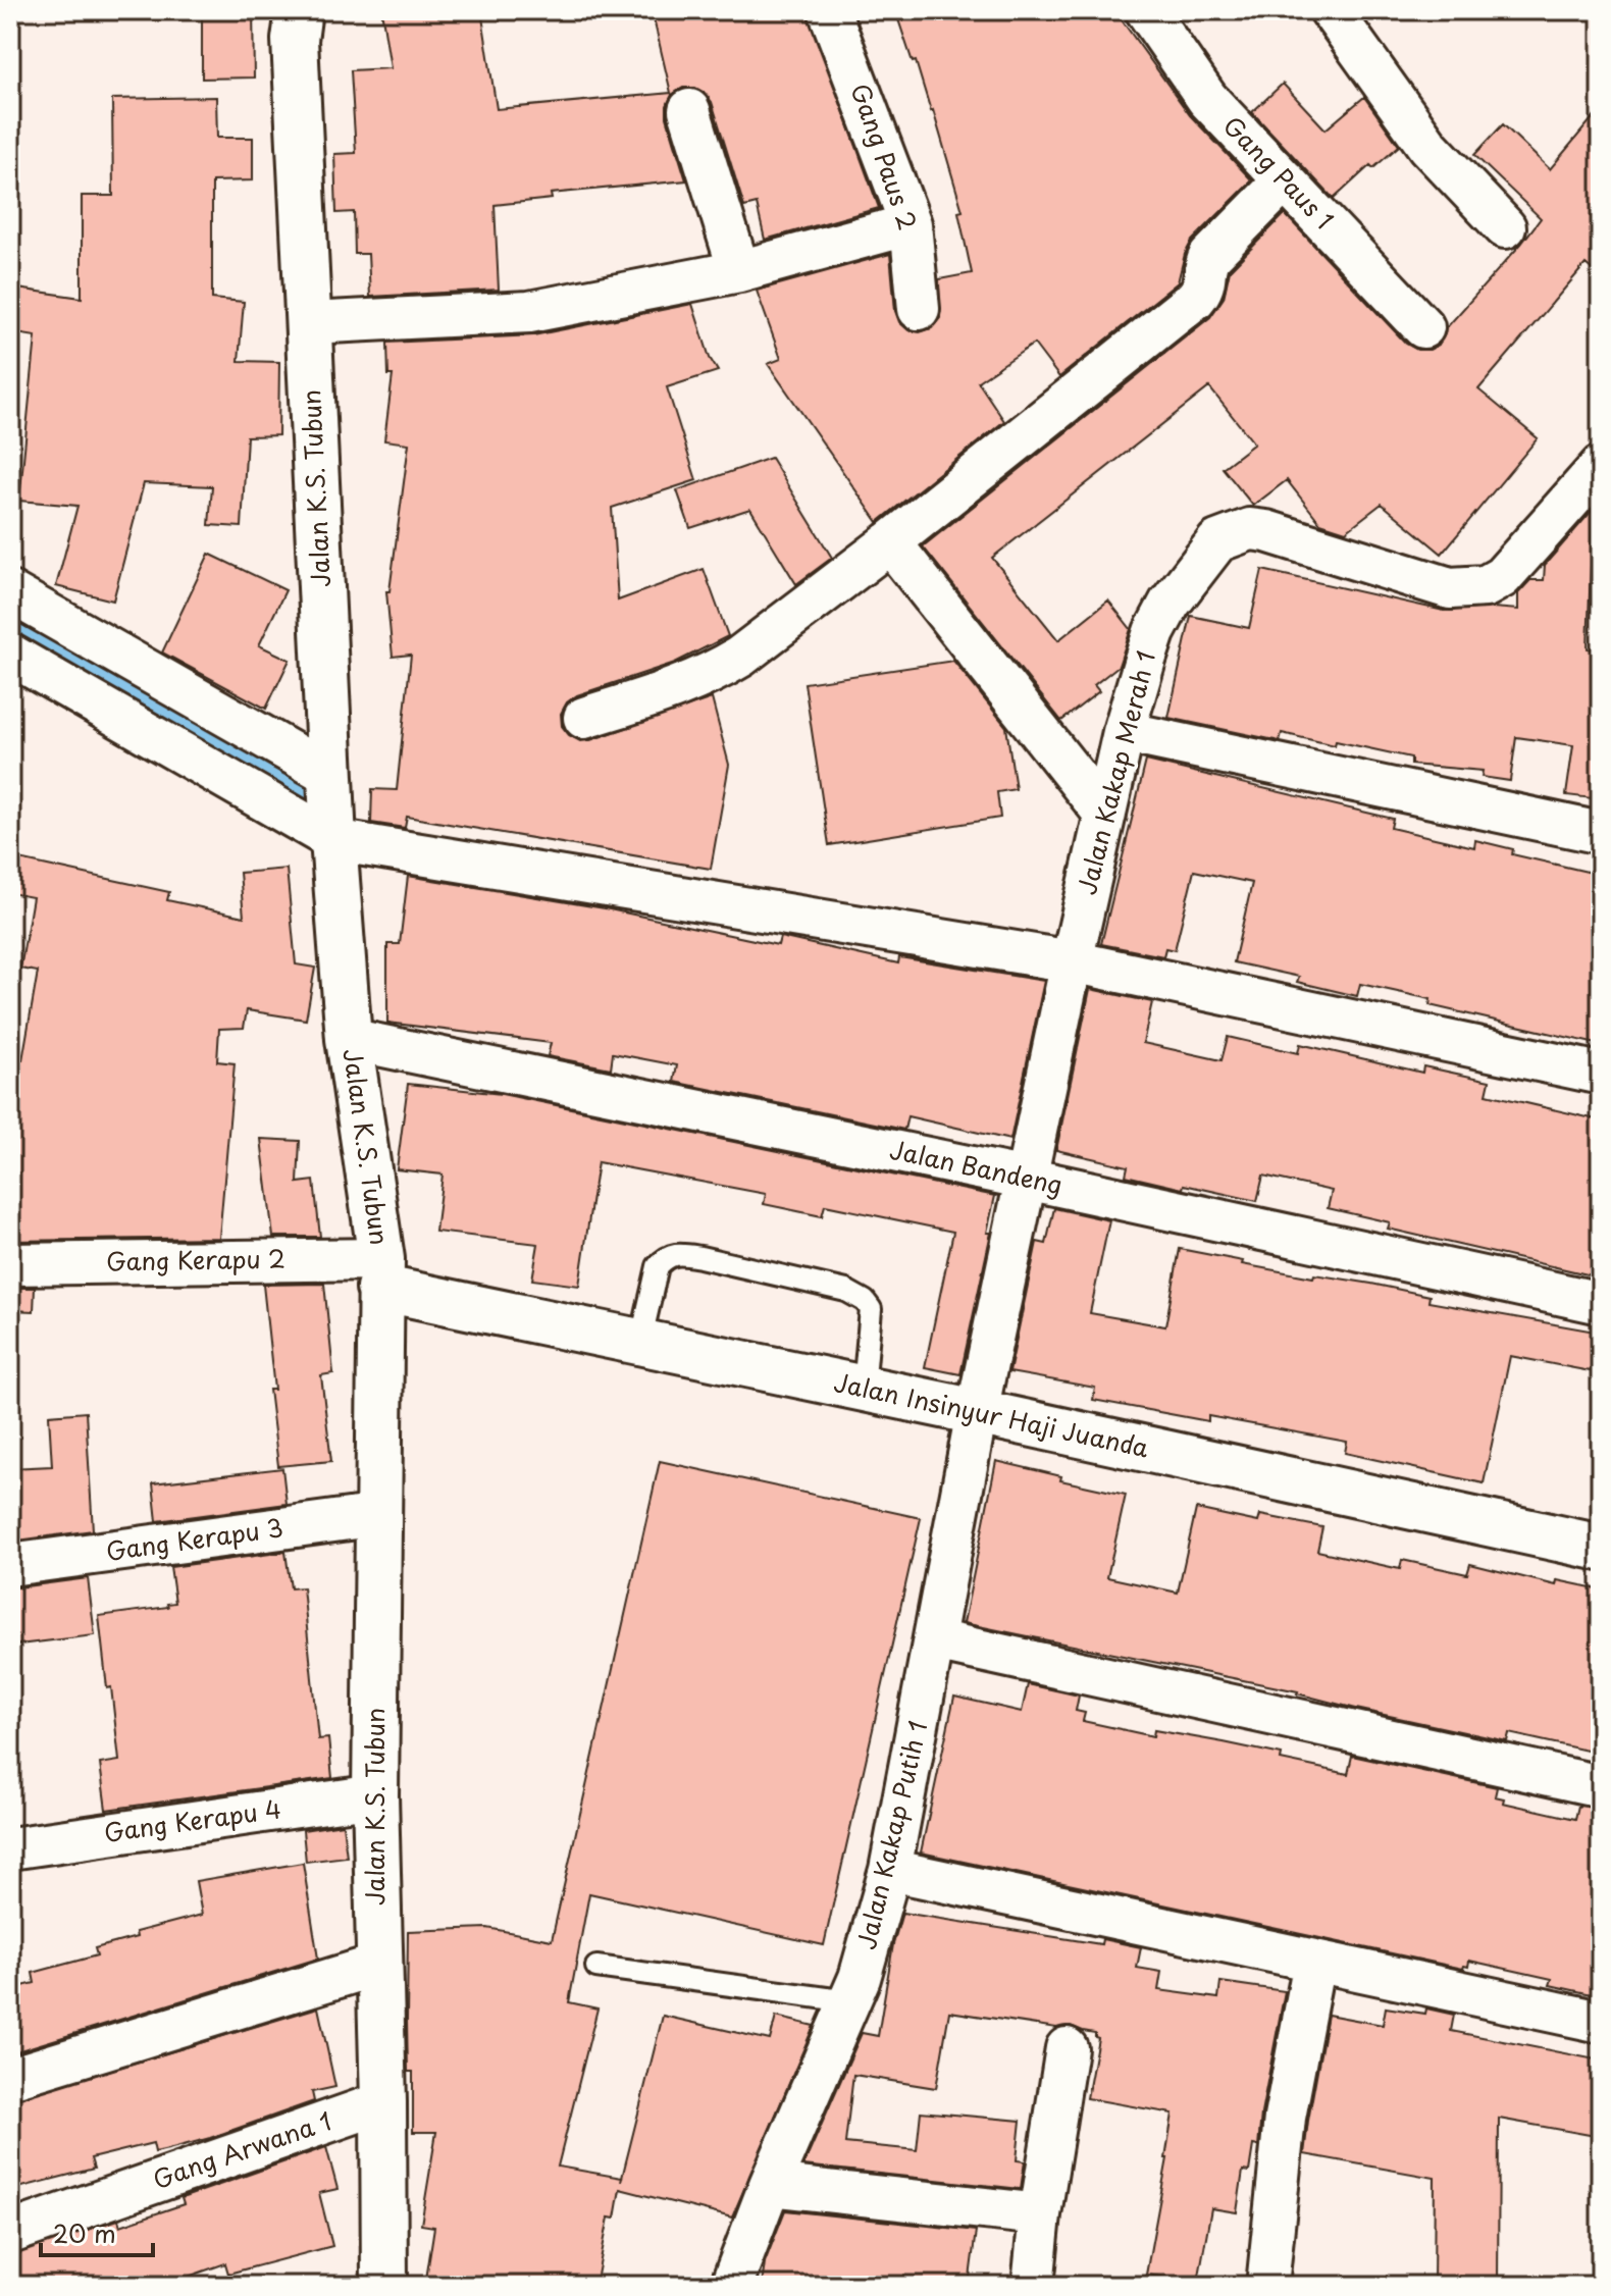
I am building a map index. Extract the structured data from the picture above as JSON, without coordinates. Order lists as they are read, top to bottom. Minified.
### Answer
{"streets":{"street":["Gang Paus 2","Gang Paus 1","Jalan K.S. Tubun","Jalan Kakap Merah 1","Jalan Bandeng","Gang Kerapu 2","Jalan Insinyur Haji Juanda","Gang Kerapu 3","Gang Kerapu 4","Jalan Kakap Putih 1","Gang Arwana 1"]},"crossings":[["Jalan K.S. Tubun","Jalan Bandeng"],["Jalan K.S. Tubun","Gang Kerapu 2"],["Jalan K.S. Tubun","Jalan Insinyur Haji Juanda"],["Jalan K.S. Tubun","Gang Kerapu 3"],["Jalan K.S. Tubun","Gang Kerapu 4"],["Jalan K.S. Tubun","Gang Arwana 1"],["Jalan Kakap Merah 1","Jalan Bandeng"],["Jalan Kakap Merah 1","Jalan Insinyur Haji Juanda"],["Jalan Kakap Merah 1","Jalan Kakap Putih 1"],["Gang Kerapu 2","Jalan Insinyur Haji Juanda"],["Jalan Insinyur Haji Juanda","Jalan Kakap Putih 1"]],"scale_bar":"20 m"}
